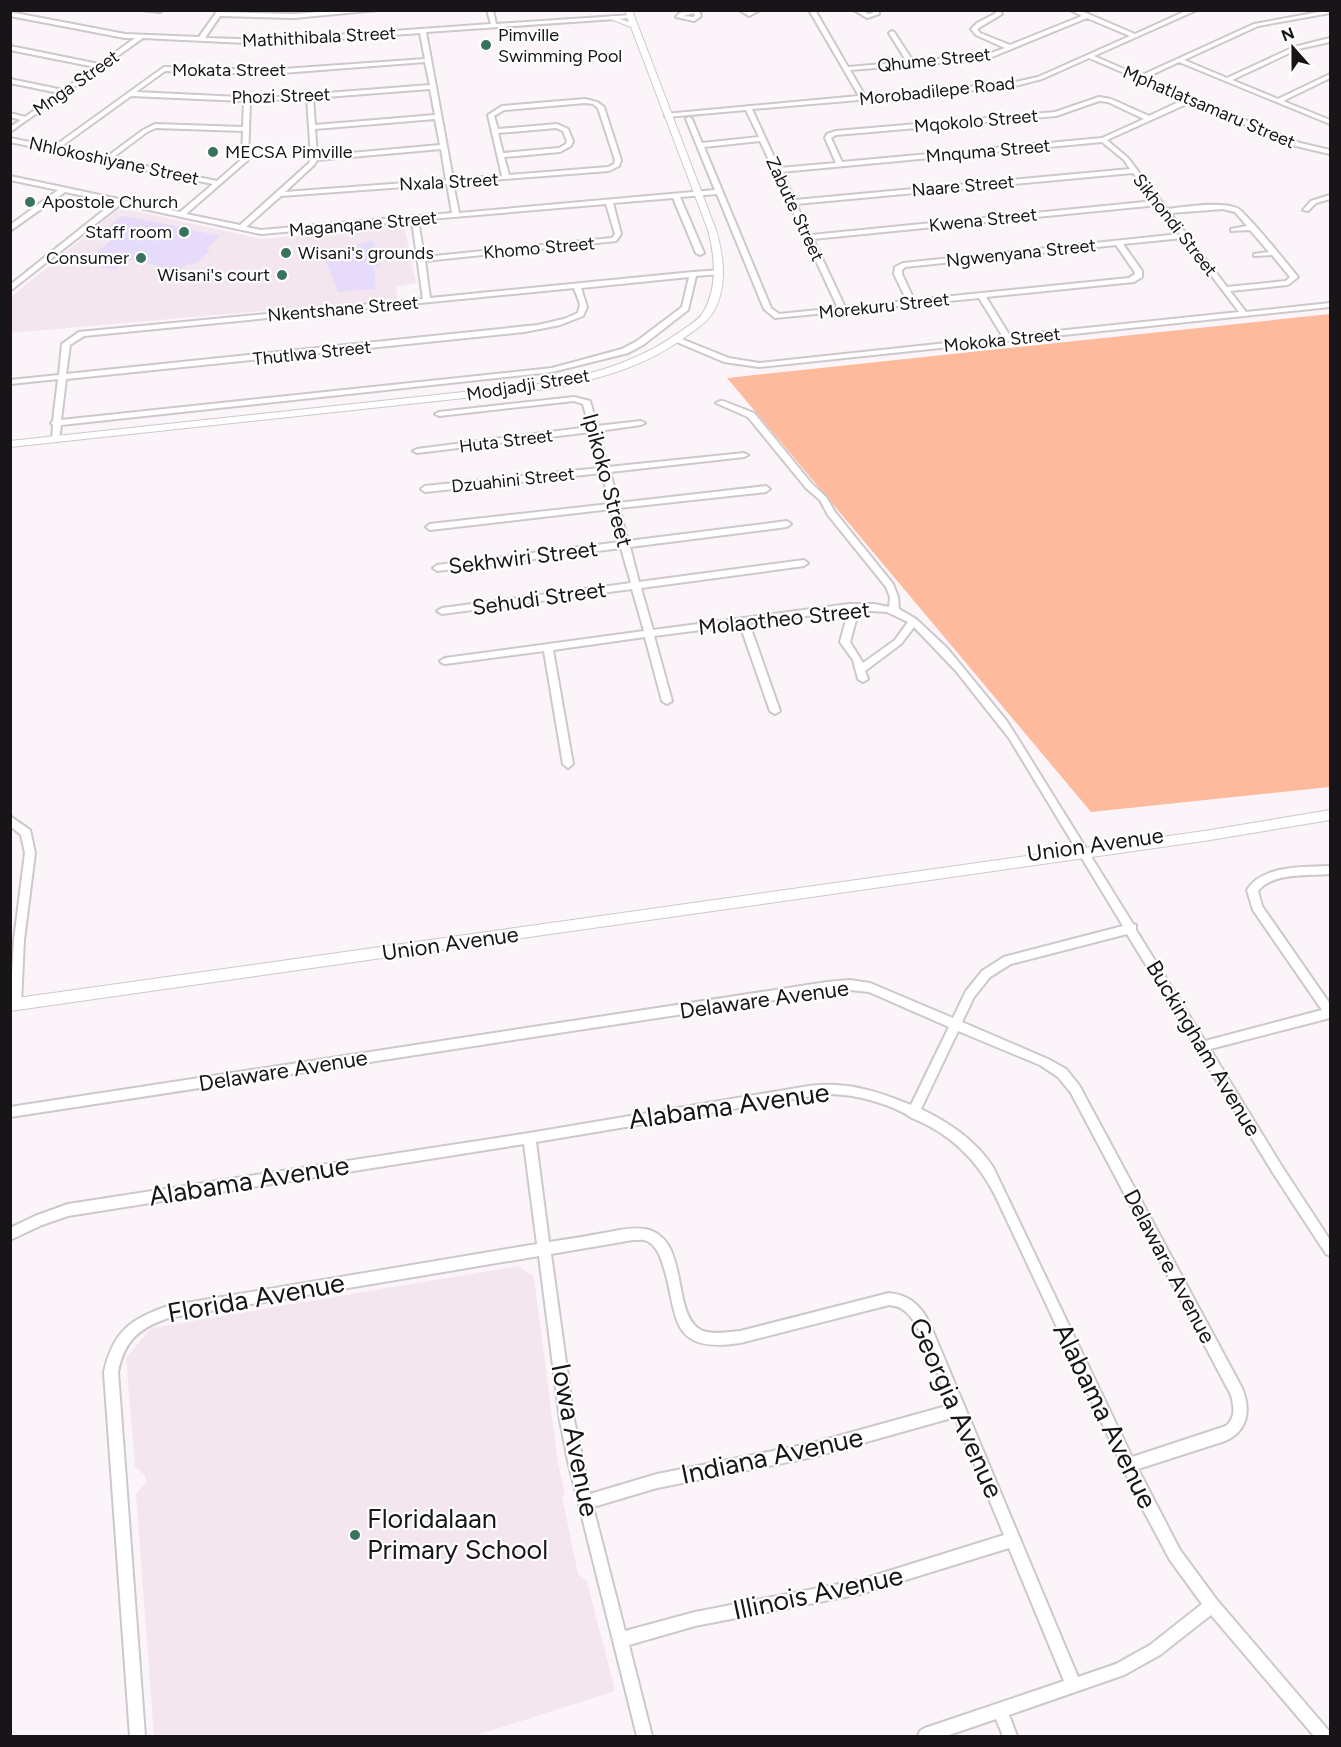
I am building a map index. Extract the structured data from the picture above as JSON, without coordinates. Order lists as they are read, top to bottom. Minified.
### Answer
{"streets":{"street":["Mathithibala Street","Qhume Street","Mokata Street","Mnga Street","Morobadilepe Road","Phozi Street","Mphatlatsamaru Street","Mqokolo Street","Mnquma Street","Nhlokoshiyane Street","Nxala Street","Naare Street","Zabute Street","Kwena Street","Maganqane Street","Sikhondi Street","Khomo Street","Ngwenyana Street","Morekuru Street","Nkentshane Street","Mokoka Street","Thutlwa Street","Modjadji Street","Huta Street","Dzuahini Street","Ipikoko Street","Sekhwiri Street","Sehudi Street","Molaotheo Street","Union Avenue","Delaware Avenue","Buckingham Avenue","Alabama Avenue","Florida Avenue","Georgia Avenue","Iowa Avenue","Indiana Avenue","Illinois Avenue"]},"crossings":[["Mathithibala Street","Mnga Street"],["Mathithibala Street","Modjadji Street"],["Mokata Street","Phozi Street"],["Mokata Street","Nhlokoshiyane Street"],["Morobadilepe Road","Mphatlatsamaru Street"],["Morobadilepe Road","Zabute Street"],["Morobadilepe Road","Modjadji Street"],["Mphatlatsamaru Street","Mnquma Street"],["Mqokolo Street","Mnquma Street"],["Mnquma Street","Zabute Street"],["Mnquma Street","Sikhondi Street"],["Naare Street","Zabute Street"],["Naare Street","Sikhondi Street"],["Zabute Street","Kwena Street"],["Zabute Street","Morekuru Street"],["Kwena Street","Sikhondi Street"],["Maganqane Street","Khomo Street"],["Maganqane Street","Morekuru Street"],["Maganqane Street","Modjadji Street"],["Sikhondi Street","Ngwenyana Street"],["Sikhondi Street","Mokoka Street"],["Ngwenyana Street","Morekuru Street"],["Nkentshane Street","Thutlwa Street"],["Nkentshane Street","Modjadji Street"],["Mokoka Street","Modjadji Street"],["Huta Street","Ipikoko Street"],["Dzuahini Street","Ipikoko Street"],["Ipikoko Street","Sekhwiri Street"],["Ipikoko Street","Sehudi Street"],["Ipikoko Street","Molaotheo Street"],["Molaotheo Street","Union Avenue"],["Molaotheo Street","Buckingham Avenue"],["Union Avenue","Buckingham Avenue"],["Delaware Avenue","Alabama Avenue"],["Alabama Avenue","Iowa Avenue"],["Florida Avenue","Georgia Avenue"],["Florida Avenue","Iowa Avenue"],["Georgia Avenue","Iowa Avenue"],["Georgia Avenue","Indiana Avenue"],["Georgia Avenue","Illinois Avenue"],["Iowa Avenue","Indiana Avenue"],["Iowa Avenue","Illinois Avenue"]],"places":["Pimville Swimming Pool","MECSA Pimville","Apostole Church","Staff room","Wisani's grounds","Consumer","Wisani's court","Floridalaan Primary School"],"north":"top"}
